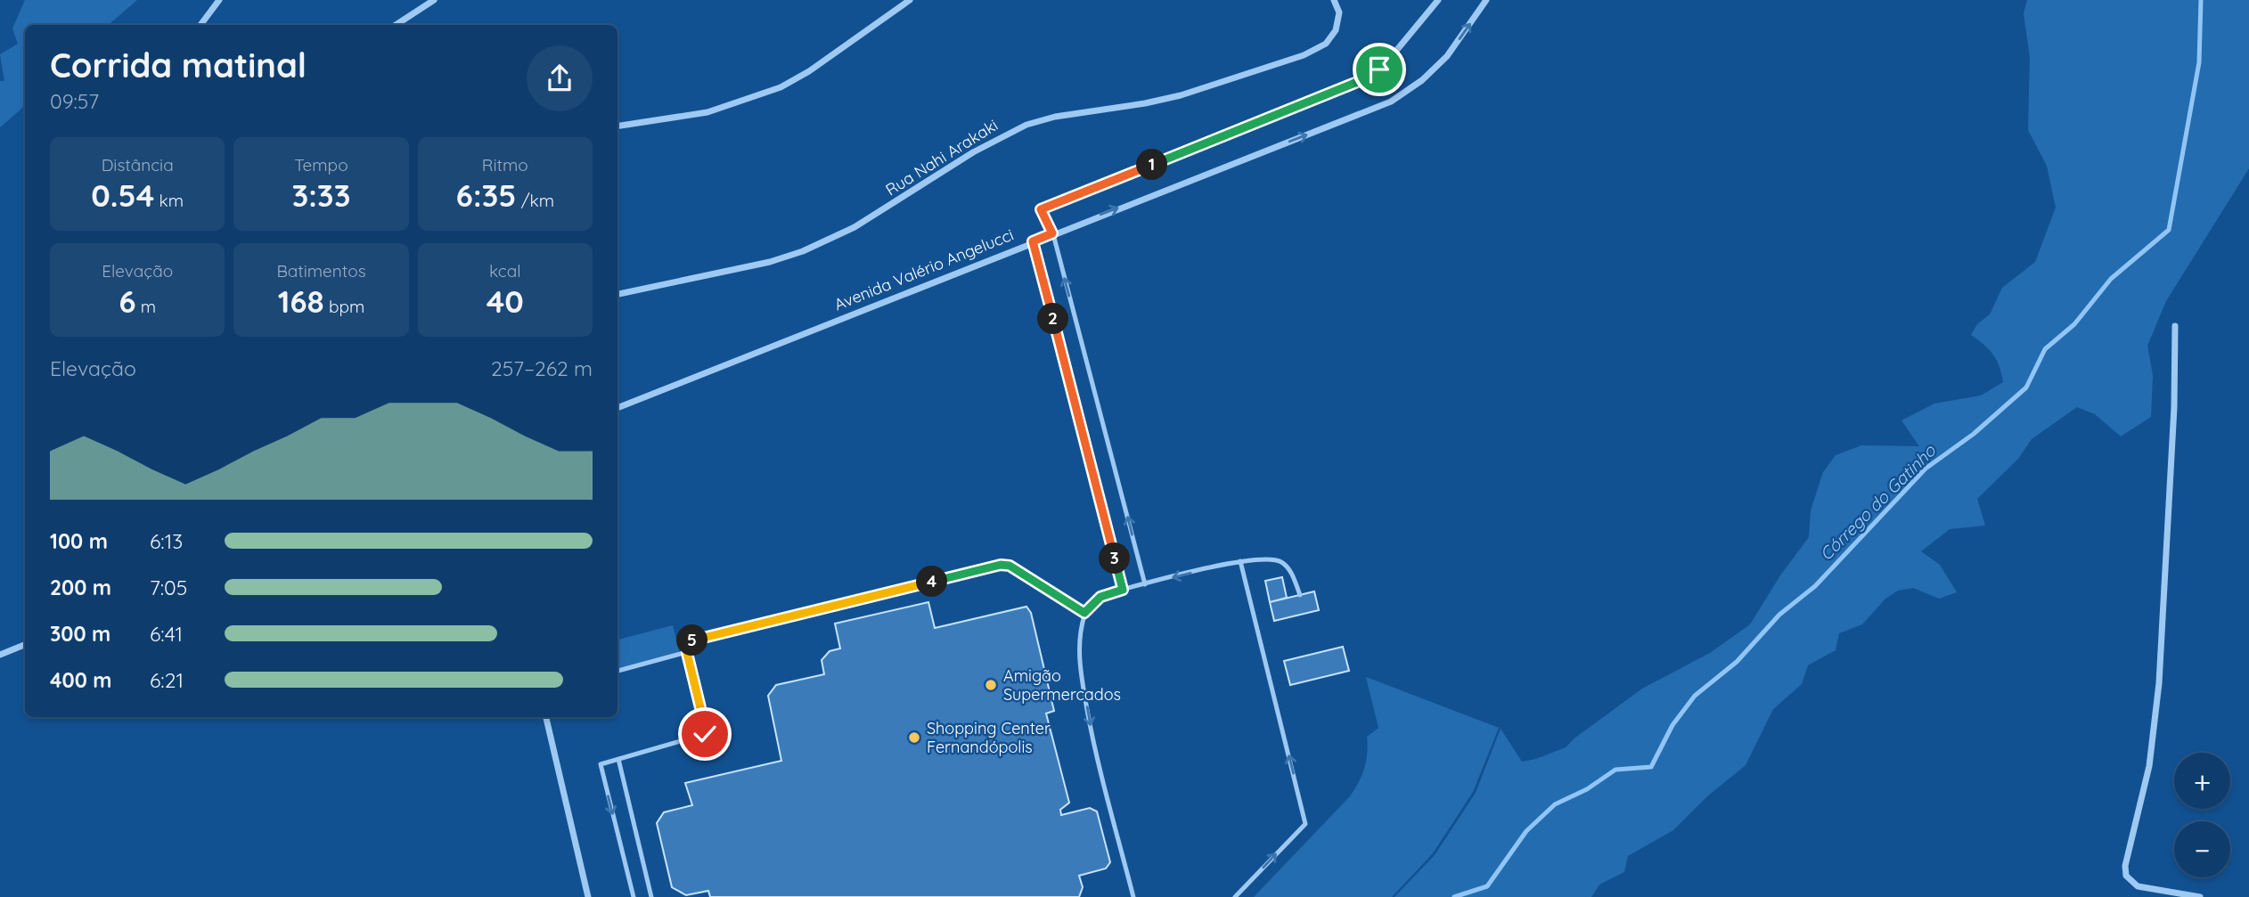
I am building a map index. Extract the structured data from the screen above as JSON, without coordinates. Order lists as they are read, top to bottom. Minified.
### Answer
{"streets":{"street":["Rua Nahi Arakaki","Avenida Valério Angelucci"]},"water":["Córrego do Gatinho"],"places":["Amigão Supermercados","Shopping Center Fernandópolis"],"page":{"heading":["Corrida matinal","09:57"],"stats":[["Distância","0.54 km"],["Tempo","3:33"],["Ritmo","6:35 /km"],["Elevação","6 m"],["Batimentos","168 bpm"],["kcal","40"]],"pins":["1","2","3","4","5"],"chart":["Elevação","257–262 m"],"list":[{"name":"100 m","note":"6:13"},{"name":"200 m","note":"7:05"},{"name":"300 m","note":"6:41"},{"name":"400 m","note":"6:21"}],"map_buttons":["+","−"]}}
